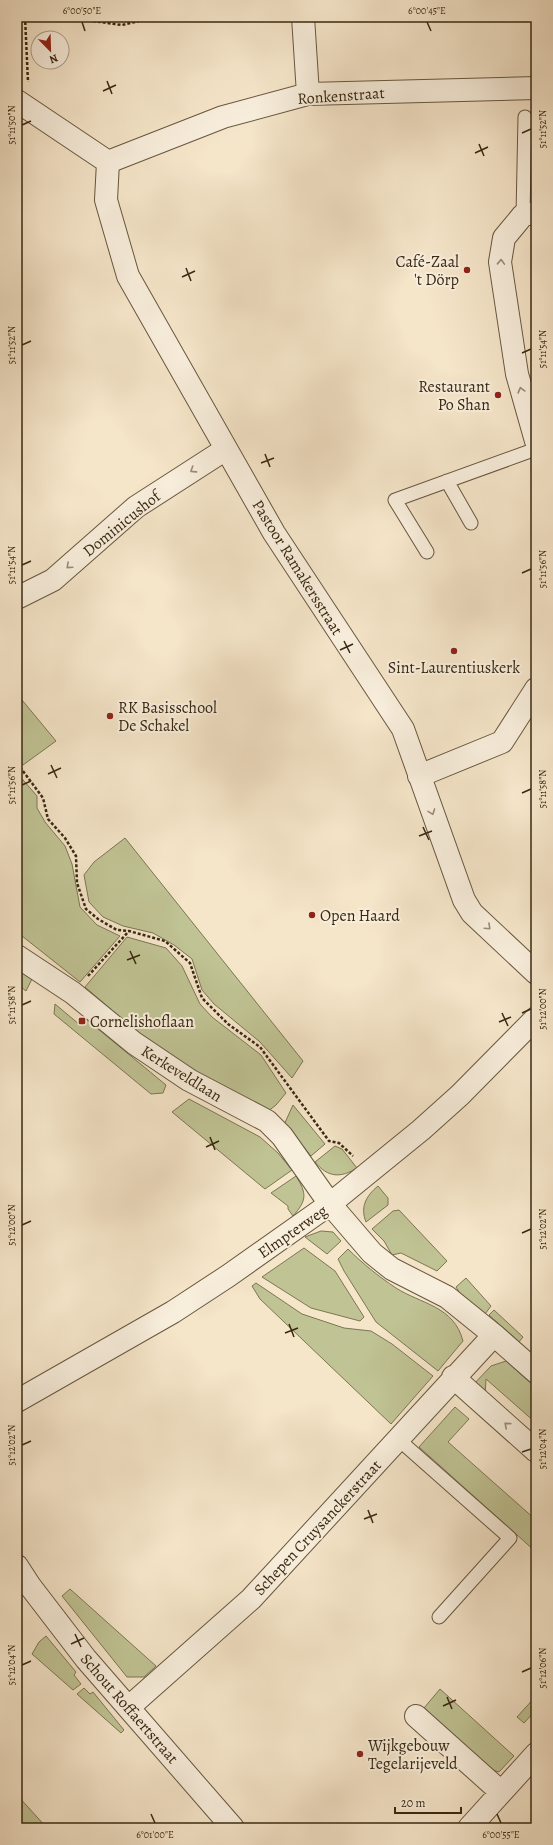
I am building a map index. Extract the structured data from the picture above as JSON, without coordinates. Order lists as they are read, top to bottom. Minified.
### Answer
{"streets":{"street":["Ronkenstraat","Dominicushof","Pastoor Ramakersstraat","Kerkeveldlaan","Elmpterweg","Schepen Cruysanckerstraat","Schout Roffaertstraat"]},"crossings":[["Ronkenstraat","Pastoor Ramakersstraat"],["Dominicushof","Pastoor Ramakersstraat"],["Kerkeveldlaan","Elmpterweg"],["Kerkeveldlaan","Schepen Cruysanckerstraat"],["Schepen Cruysanckerstraat","Schout Roffaertstraat"]],"one_way":["Dominicushof"],"places":{"other":["Café-Zaal 't Dörp","Restaurant Po Shan","Sint-Laurentiuskerk","RK Basisschool De Schakel","Open Haard","Wijkgebouw Tegelarijeveld"],"transit":["Cornelishoflaan"]},"scale_bar":"20 m","north":"bottom right","coordinates":["6°00'50\"E","6°00'45\"E","51°11'50\"N","51°11'52\"N","51°11'54\"N","51°11'56\"N","51°11'58\"N","51°12'00\"N","51°12'02\"N","51°12'04\"N","51°12'06\"N","6°01'00\"E","6°00'55\"E"]}
